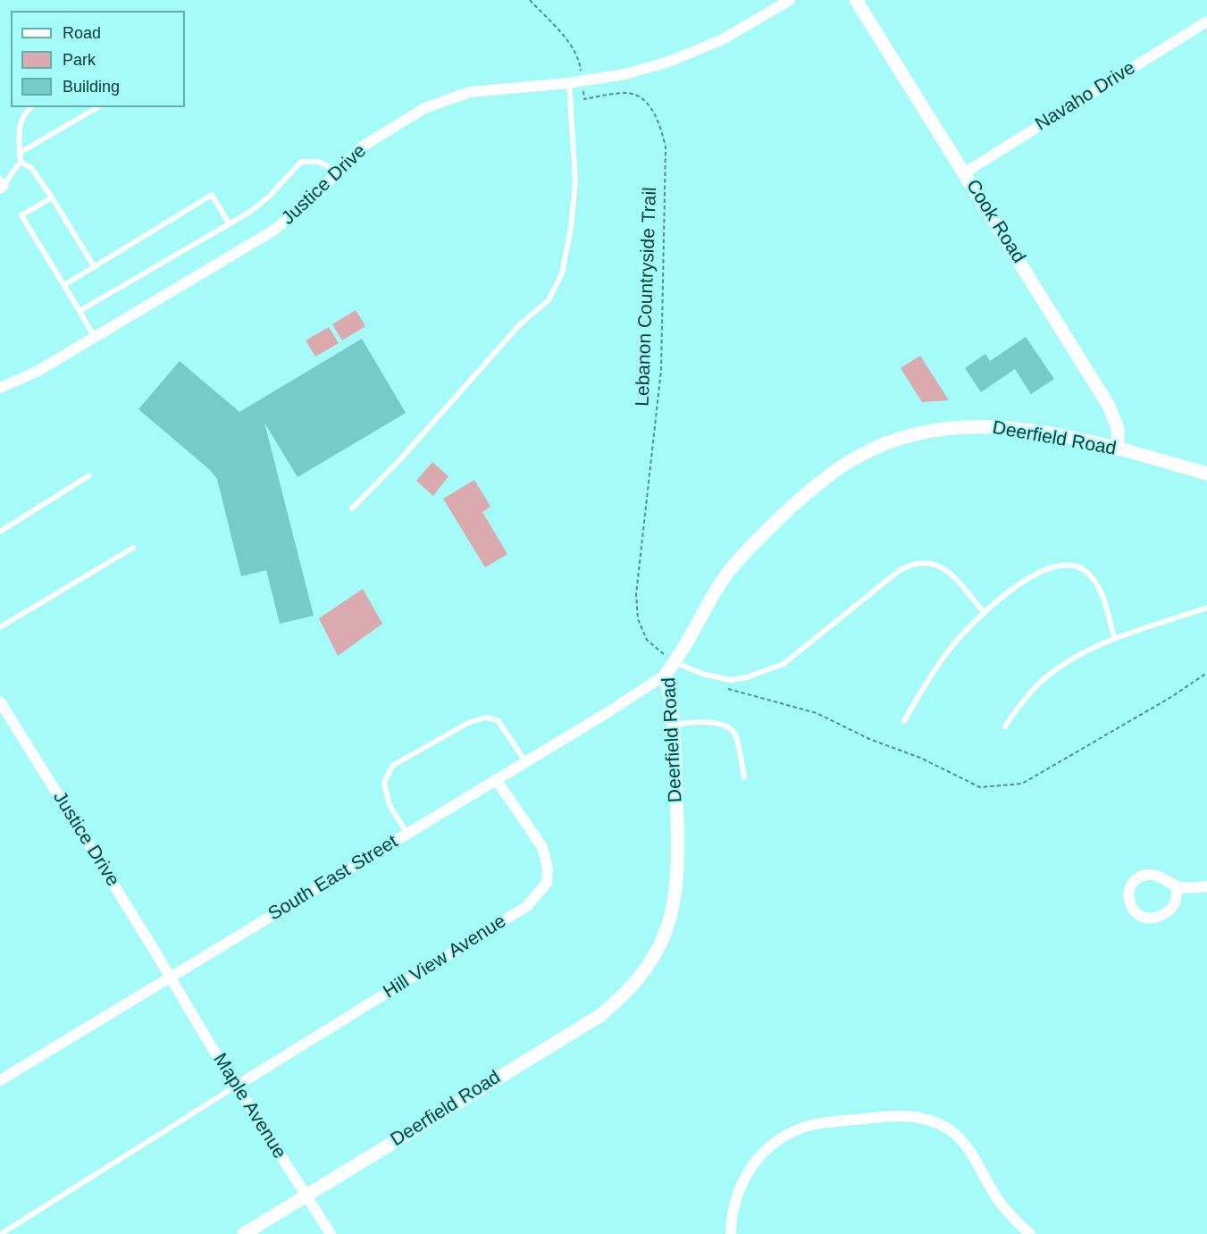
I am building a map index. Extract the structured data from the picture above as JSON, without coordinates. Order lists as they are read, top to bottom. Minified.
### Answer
{"streets":{"street":["Navaho Drive","Justice Drive","Cook Road","Deerfield Road","South East Street","Hill View Avenue","Maple Avenue"],"path":["Lebanon Countryside Trail"]},"crossings":[["Navaho Drive","Cook Road"],["Justice Drive","Lebanon Countryside Trail"],["Justice Drive","South East Street"],["Justice Drive","Maple Avenue"],["Cook Road","Deerfield Road"],["Lebanon Countryside Trail","Deerfield Road"],["Deerfield Road","South East Street"],["Deerfield Road","Maple Avenue"],["South East Street","Hill View Avenue"],["South East Street","Maple Avenue"],["Hill View Avenue","Maple Avenue"]],"legend":["Road","Park","Building"]}
